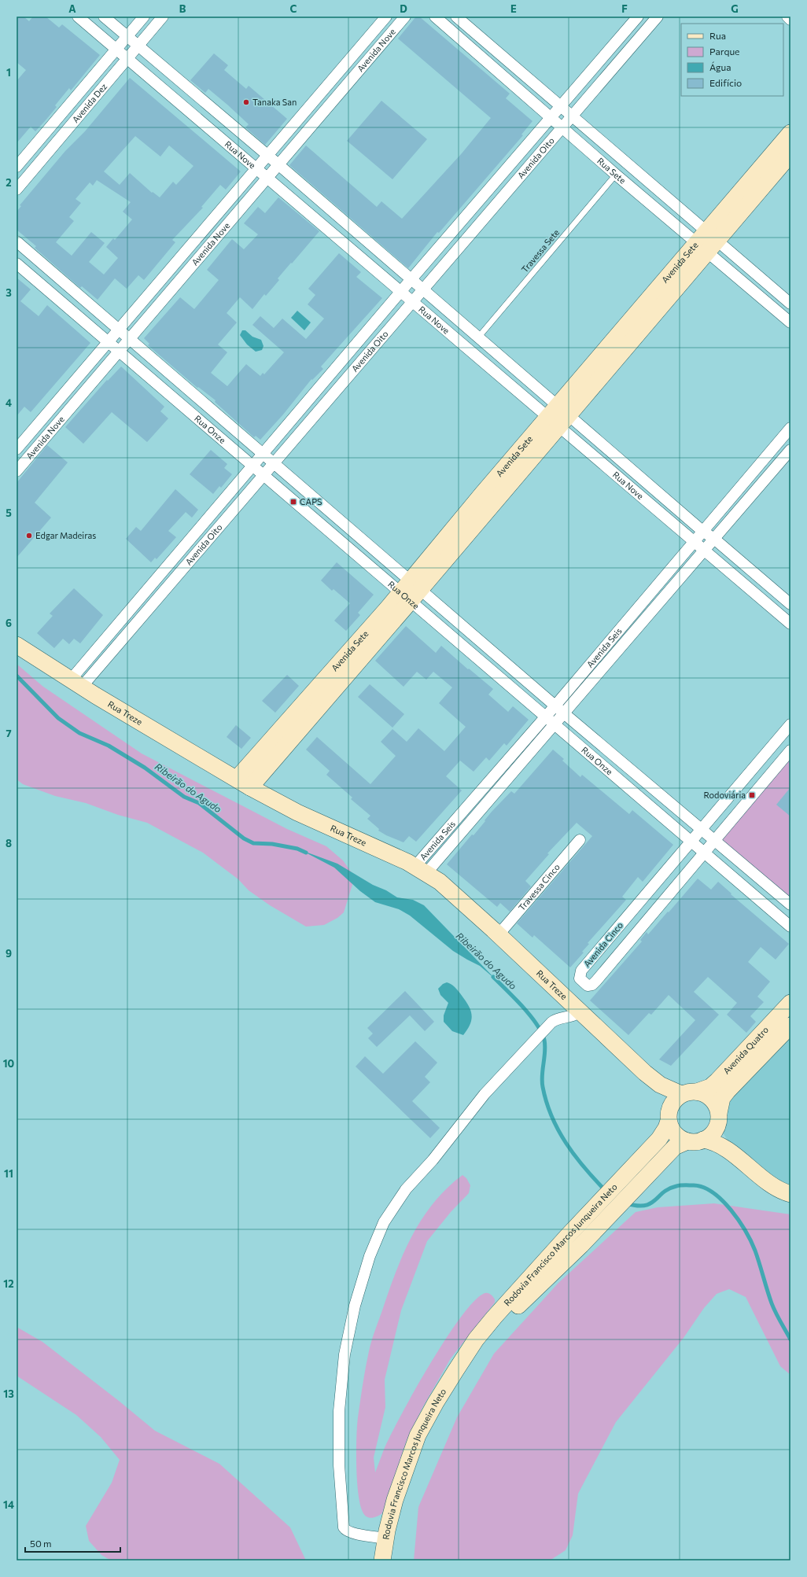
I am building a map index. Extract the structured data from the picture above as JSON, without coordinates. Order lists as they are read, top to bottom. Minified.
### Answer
{"streets":{"street":["Avenida Nove","Avenida Dez","Rua Nove","Avenida Oito","Rua Sete","Avenida Sete","Rua Onze","Avenida Seis","Rua Treze","Travessa Cinco","Avenida Cinco","Avenida Quatro","Rodovia Francisco Marcos Junqueira Neto"],"lane":["Travessa Sete"]},"crossings":[["Avenida Nove","Rua Nove"],["Avenida Nove","Rua Onze"],["Avenida Dez","Rua Nove"],["Rua Nove","Avenida Oito"],["Rua Nove","Travessa Sete"],["Rua Nove","Avenida Sete"],["Rua Nove","Avenida Seis"],["Avenida Oito","Rua Sete"],["Avenida Oito","Rua Onze"],["Avenida Oito","Rua Treze"],["Rua Sete","Travessa Sete"],["Rua Sete","Avenida Sete"],["Avenida Sete","Rua Onze"],["Avenida Sete","Rua Treze"],["Rua Onze","Avenida Seis"],["Rua Onze","Avenida Cinco"],["Avenida Seis","Rua Treze"],["Rua Treze","Travessa Cinco"],["Rua Treze","Avenida Quatro"],["Rua Treze","Rodovia Francisco Marcos Junqueira Neto"],["Avenida Quatro","Rodovia Francisco Marcos Junqueira Neto"]],"water":["Ribeirão do Agudo"],"places":{"other":["Tanaka San","Edgar Madeiras"],"transit":["CAPS","Rodoviária"]},"legend":["Rua","Parque","Água","Edifício"],"scale_bar":"50 m","grid":{"columns":["A","B","C","D","E","F","G"],"rows":["1","2","3","4","5","6","7","8","9","10","11","12","13","14"]}}
